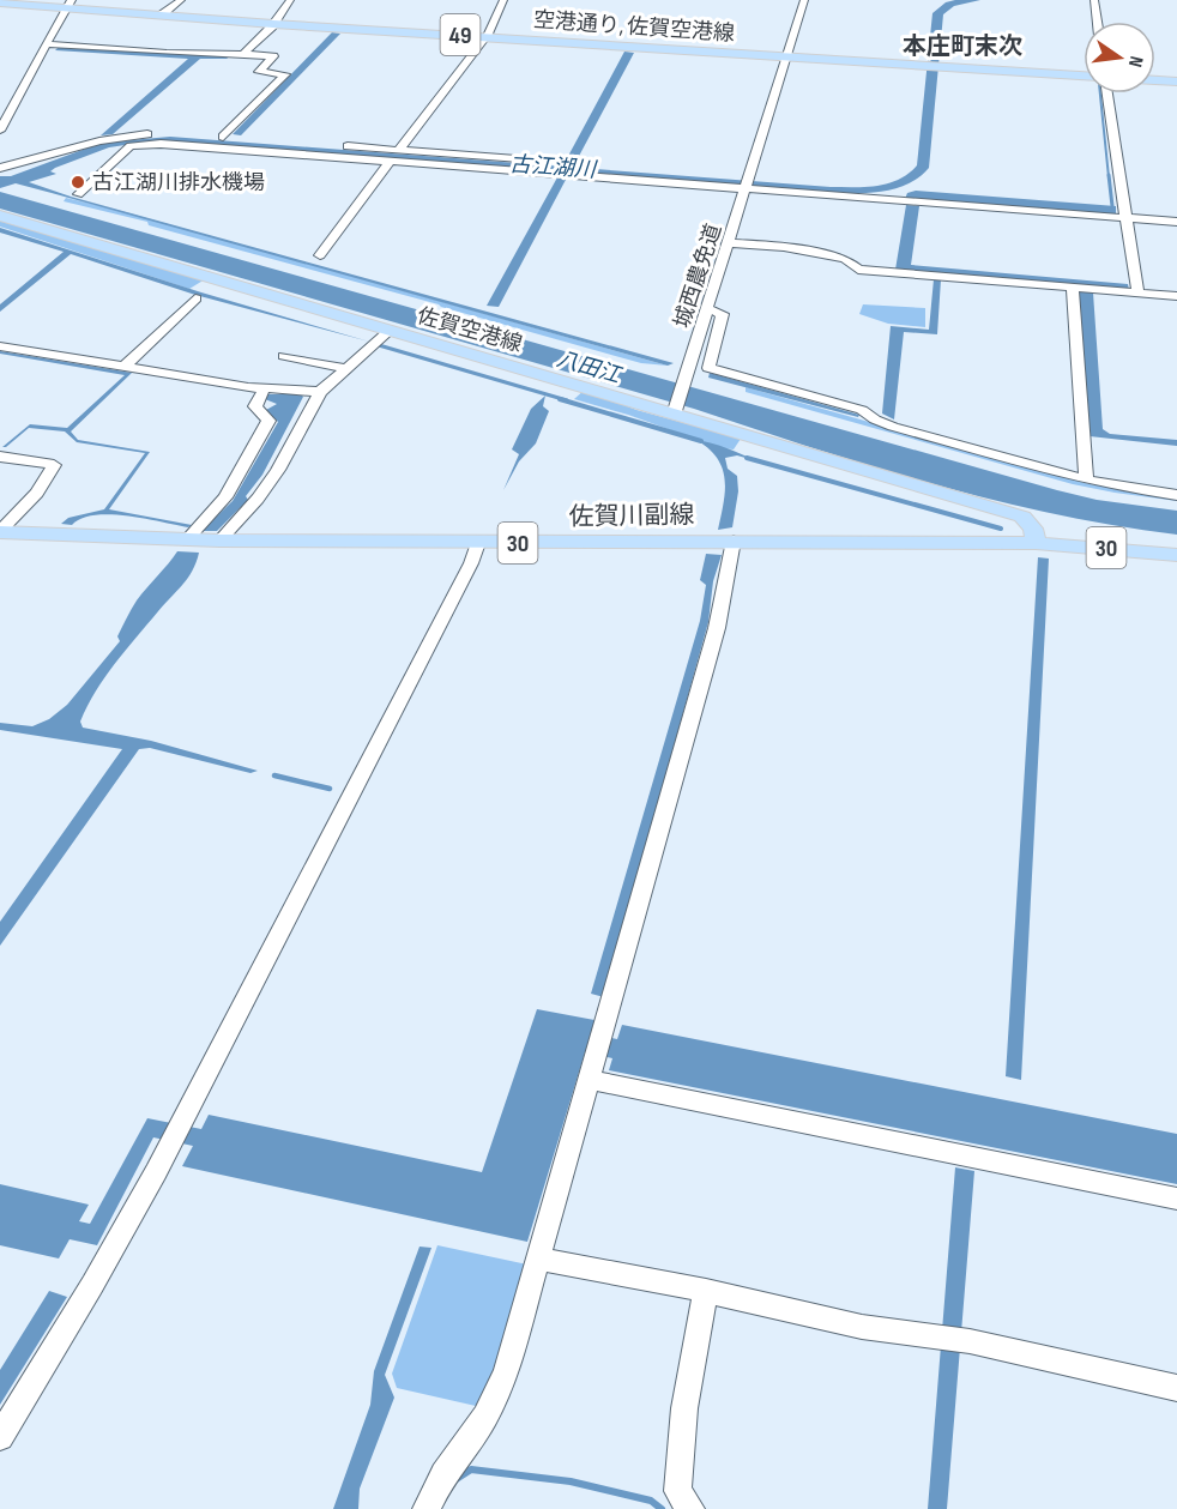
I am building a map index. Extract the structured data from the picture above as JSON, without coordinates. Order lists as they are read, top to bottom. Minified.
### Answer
{"streets":{"main road":["空港通り, 佐賀空港線","49","佐賀空港線","佐賀川副線","30"],"street":["城西農免道"]},"crossings":[["空港通り, 佐賀空港線","城西農免道"],["城西農免道","佐賀空港線"],["佐賀空港線","佐賀川副線"]],"districts":["本庄町末次"],"water":["古江湖川","八田江"],"places":["古江湖川排水機場"],"north":"right"}
